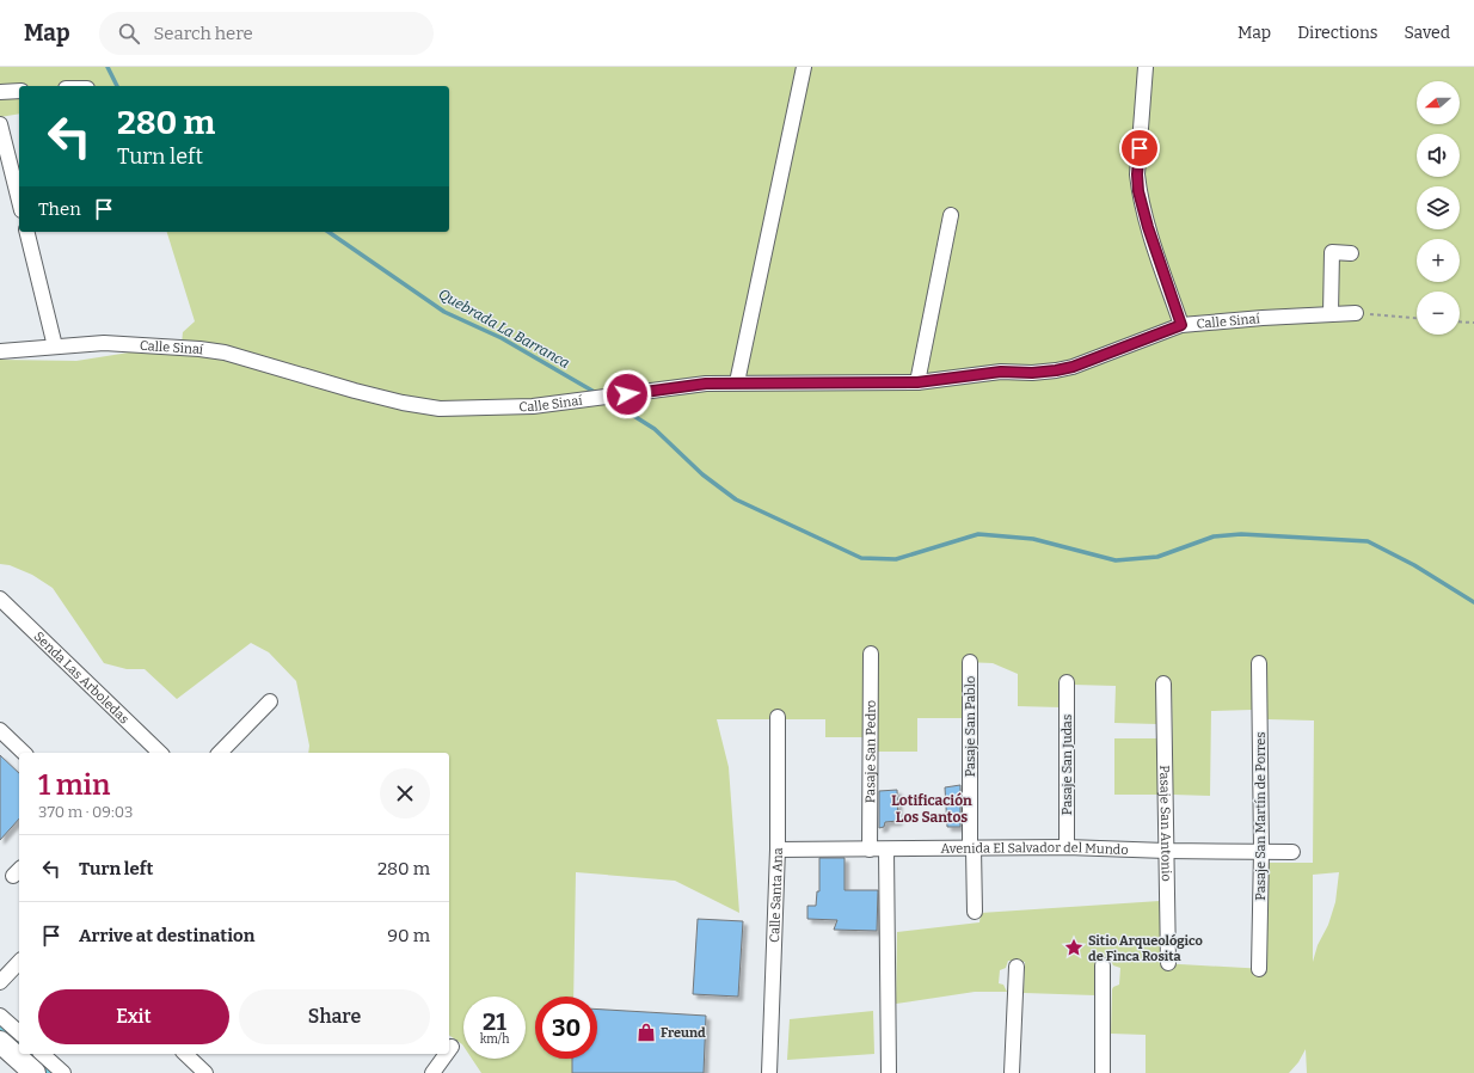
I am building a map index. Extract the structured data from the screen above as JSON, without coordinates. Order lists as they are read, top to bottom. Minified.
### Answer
{"streets":{"street":["Calle Sinaí","Senda Las Arboledas","Pasaje San Pablo","Pasaje San Pedro","Pasaje San Judas","Pasaje San Martín de Porres","Pasaje San Antonio","Avenida El Salvador del Mundo","Calle Santa Ana"]},"crossings":[["Pasaje San Pablo","Avenida El Salvador del Mundo"],["Pasaje San Pedro","Avenida El Salvador del Mundo"],["Pasaje San Judas","Avenida El Salvador del Mundo"],["Pasaje San Martín de Porres","Avenida El Salvador del Mundo"],["Pasaje San Antonio","Avenida El Salvador del Mundo"],["Avenida El Salvador del Mundo","Calle Santa Ana"]],"districts":["Lotificación Los Santos"],"water":["Quebrada La Barranca"],"places":{"place":["Sitio Arqueológico de Finca Rosita"],"shop":["Freund"]},"north":"left","page":{"header":"Map","search":"Search here","nav":["Map","Directions","Saved"],"map_buttons":["+","−"],"turn":["280 m","Turn left"],"then":"Then","heading":["1 min","370 m · 09:03"],"list":[{"name":"Turn left","value":"280 m"},{"name":"Arrive at destination","value":"90 m"}],"buttons":["Exit","Share"],"speed":"21 km/h","limit":"30"}}
